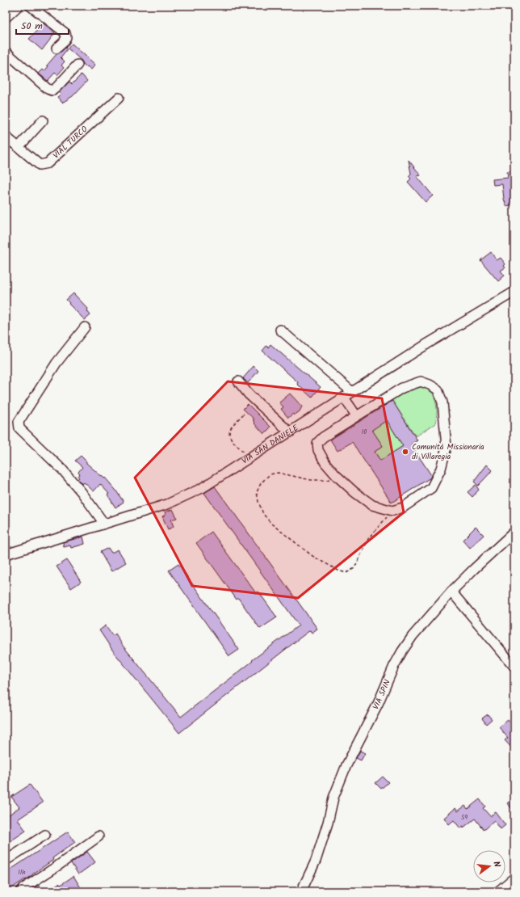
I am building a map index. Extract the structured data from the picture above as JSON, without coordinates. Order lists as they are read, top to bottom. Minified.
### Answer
{"streets":{"street":["VIAL TURCO","VIA SAN DANIELE","VIA SPIN"]},"places":["Comunità Missionaria di Villaregia"],"house_numbers":["10","59","11h"],"scale_bar":"50 m","north":"right"}
